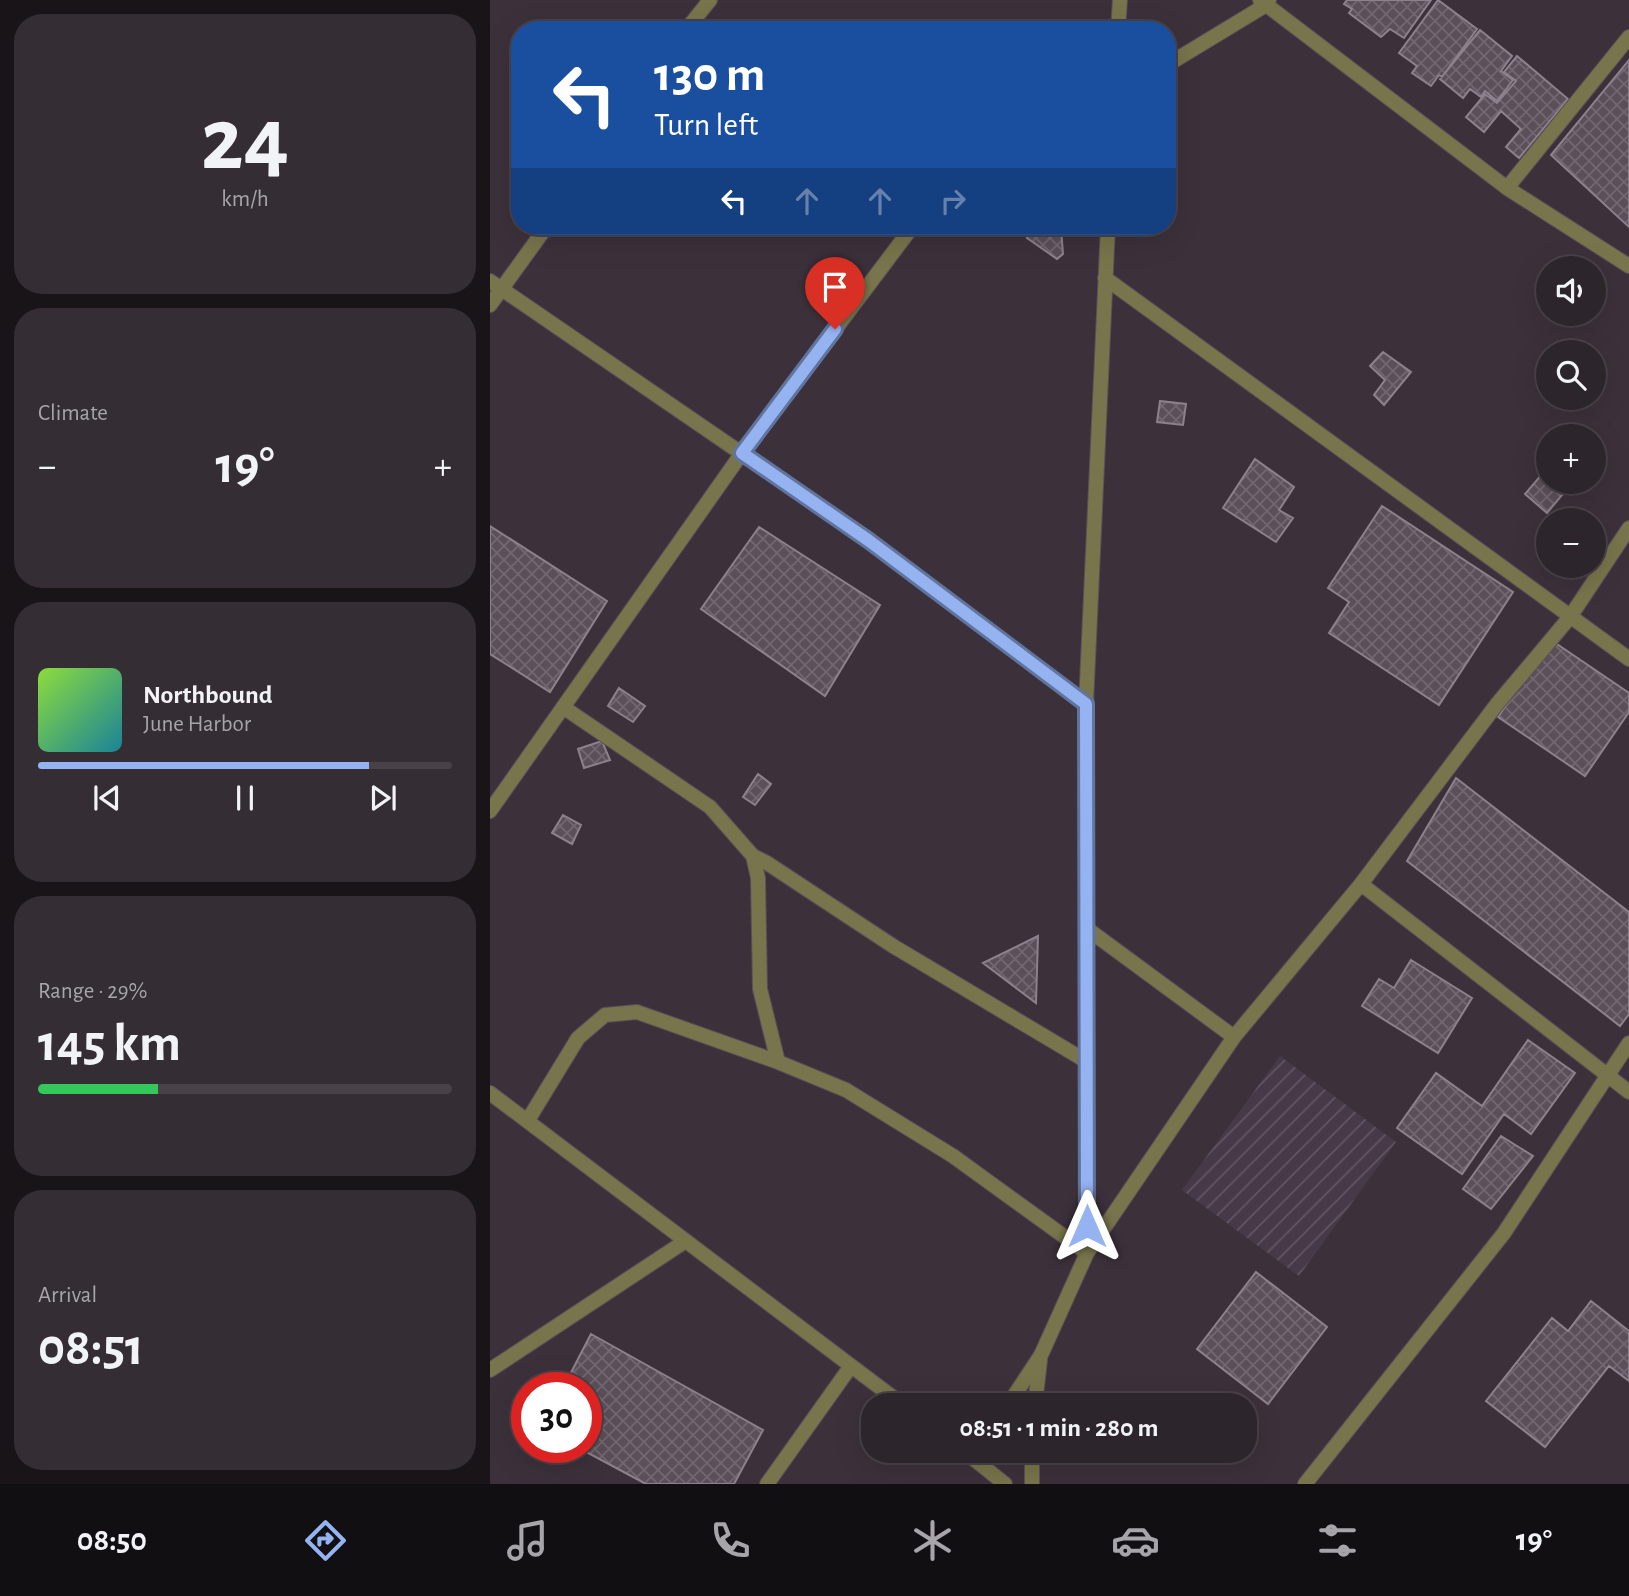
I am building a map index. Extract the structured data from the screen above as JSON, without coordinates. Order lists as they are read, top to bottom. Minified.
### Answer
{"page":{"tile":[["24","km/h"],"Climate",["Range · 29%","145 km"],["Arrival","08:51"]],"turn":["130 m","Turn left"],"map_buttons":["+","−"],"heat":["−","19°","+"],"song":["Northbound","June Harbor"],"limit":"30","trip":"08:51 · 1 min · 280 m","tabs":["08:50","19°"]}}
